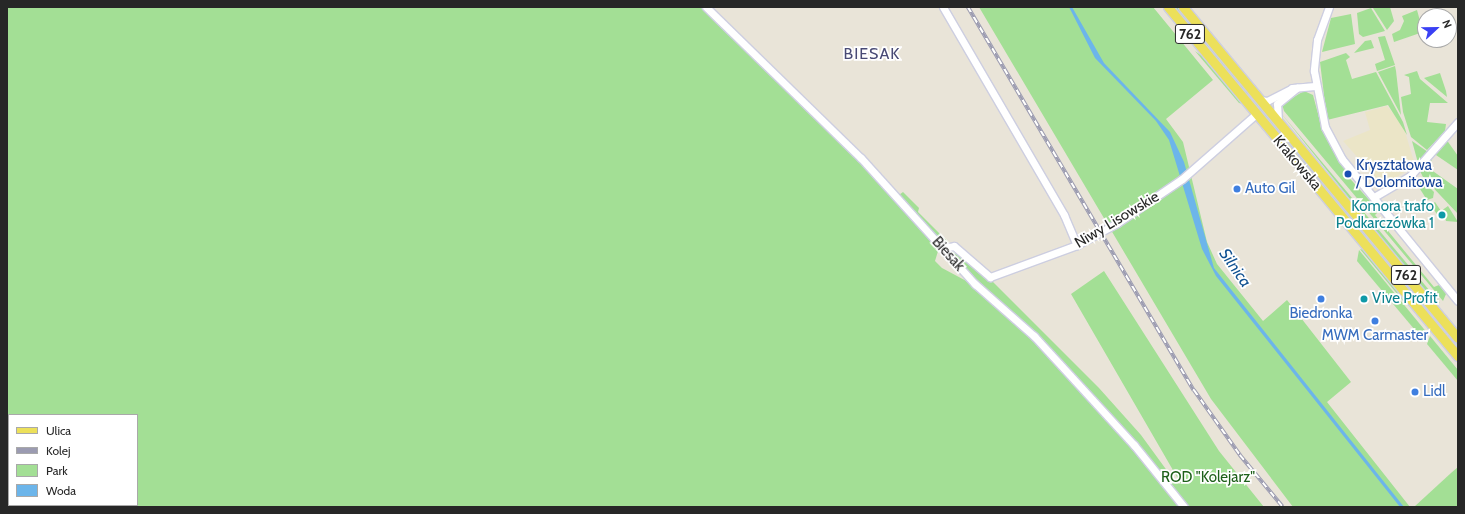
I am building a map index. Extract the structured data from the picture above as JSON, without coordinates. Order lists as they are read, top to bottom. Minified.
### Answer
{"streets":{"main road":["762","Krakowska"],"street":["Niwy Lisowskie","Biesak"]},"crossings":[["Krakowska","Niwy Lisowskie"],["Niwy Lisowskie","Biesak"]],"districts":["BIESAK"],"water":["Silnica"],"parks":["ROD \"Kolejarz\""],"places":["Kryształowa / Dolomitowa","Auto Gil","Komora trafo Podkarczówka 1","Biedronka","Vive Profit","MWM Carmaster","Lidl"],"legend":["Ulica","Kolej","Park","Woda"],"north":"right"}
